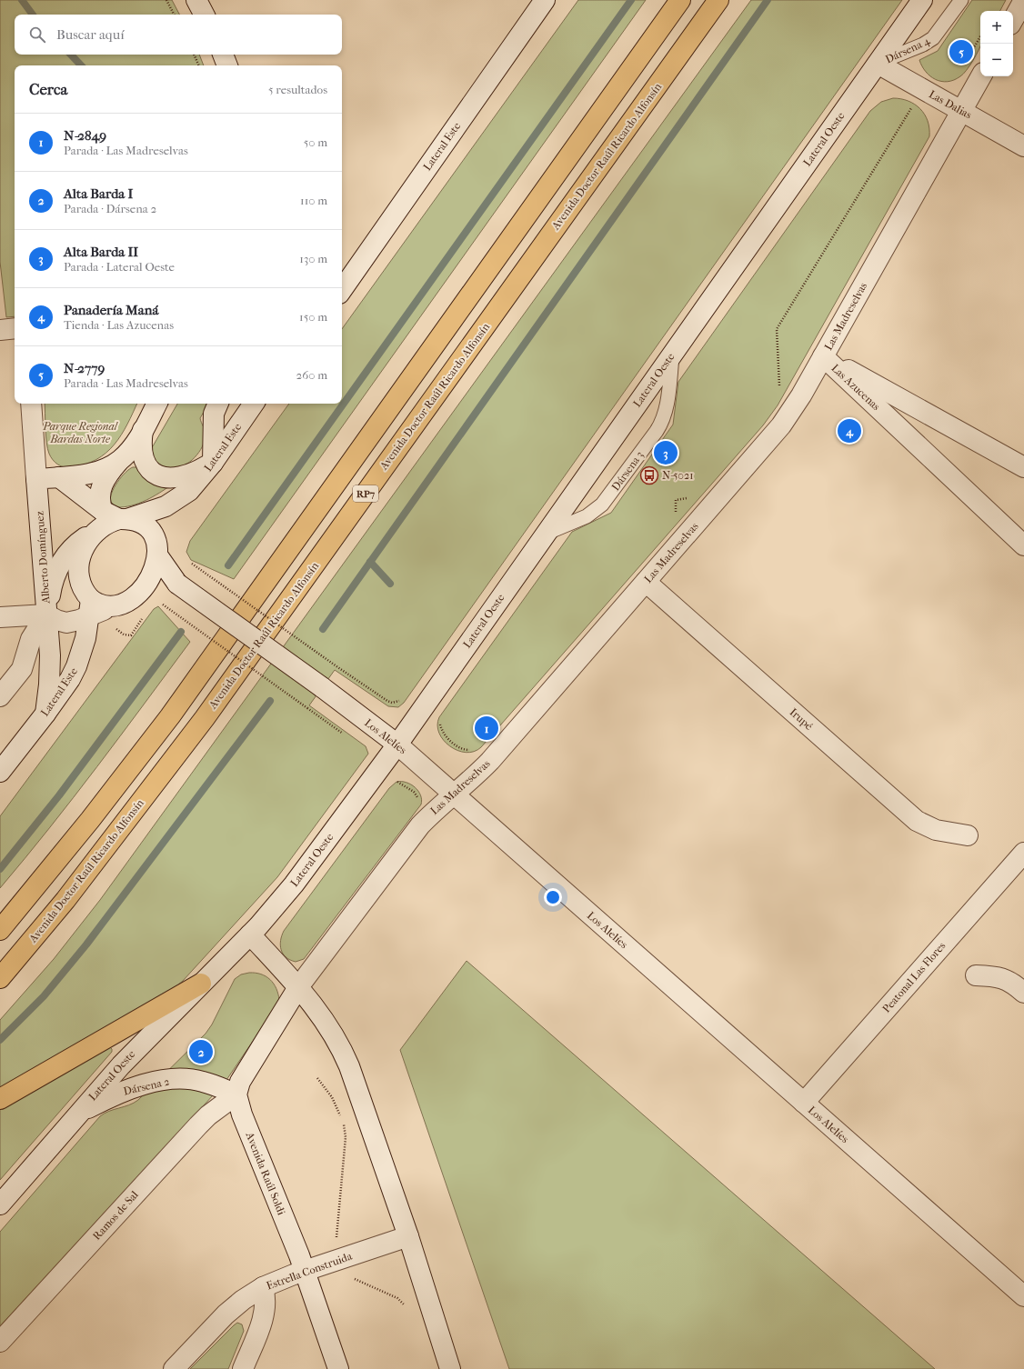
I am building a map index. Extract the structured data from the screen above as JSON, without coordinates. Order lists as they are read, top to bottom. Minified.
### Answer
{"streets":{"highway":["Avenida Doctor Raúl Ricardo Alfonsín","RP7"],"main road":["Las Dalias","Lateral Oeste","Lateral Este","Las Madreselvas","Las Azucenas","Alberto Domínguez","Irupé","Los Alelíes","Peatonal Las Flores","Dársena 2","Avenida Raúl Soldi","Ramos de Sal","Estrella Construida"],"lane":["Dársena 4","Dársena 3"]},"crossings":[["Dársena 4","Las Dalias"],["Dársena 4","Lateral Oeste"],["Las Dalias","Lateral Oeste"],["Las Dalias","Las Madreselvas"],["Lateral Oeste","Dársena 3"],["Lateral Oeste","Los Alelíes"],["Lateral Oeste","Dársena 2"],["Lateral Este","Alberto Domínguez"],["Lateral Este","Los Alelíes"],["Las Madreselvas","Las Azucenas"],["Las Madreselvas","Irupé"],["Las Madreselvas","Los Alelíes"],["Los Alelíes","Peatonal Las Flores"],["Dársena 2","Avenida Raúl Soldi"],["Dársena 2","Ramos de Sal"],["Avenida Raúl Soldi","Ramos de Sal"],["Avenida Raúl Soldi","Estrella Construida"]],"parks":["Parque Regional Bardas Norte"],"places":{"bus stop":["N-5021"]},"page":{"map_buttons":["+","−"],"search":"Buscar aquí","pins":["5","4","3","1","2"],"heading":["Cerca","5 resultados"],"list":[{"mark":"1","name":"N-2849","note":"Parada · Las Madreselvas","value":"50 m"},{"mark":"2","name":"Alta Barda I","note":"Parada · Dársena 2","value":"110 m"},{"mark":"3","name":"Alta Barda II","note":"Parada · Lateral Oeste","value":"130 m"},{"mark":"4","name":"Panadería Maná","note":"Tienda · Las Azucenas","value":"150 m"},{"mark":"5","name":"N-2779","note":"Parada · Las Madreselvas","value":"260 m"}]}}
